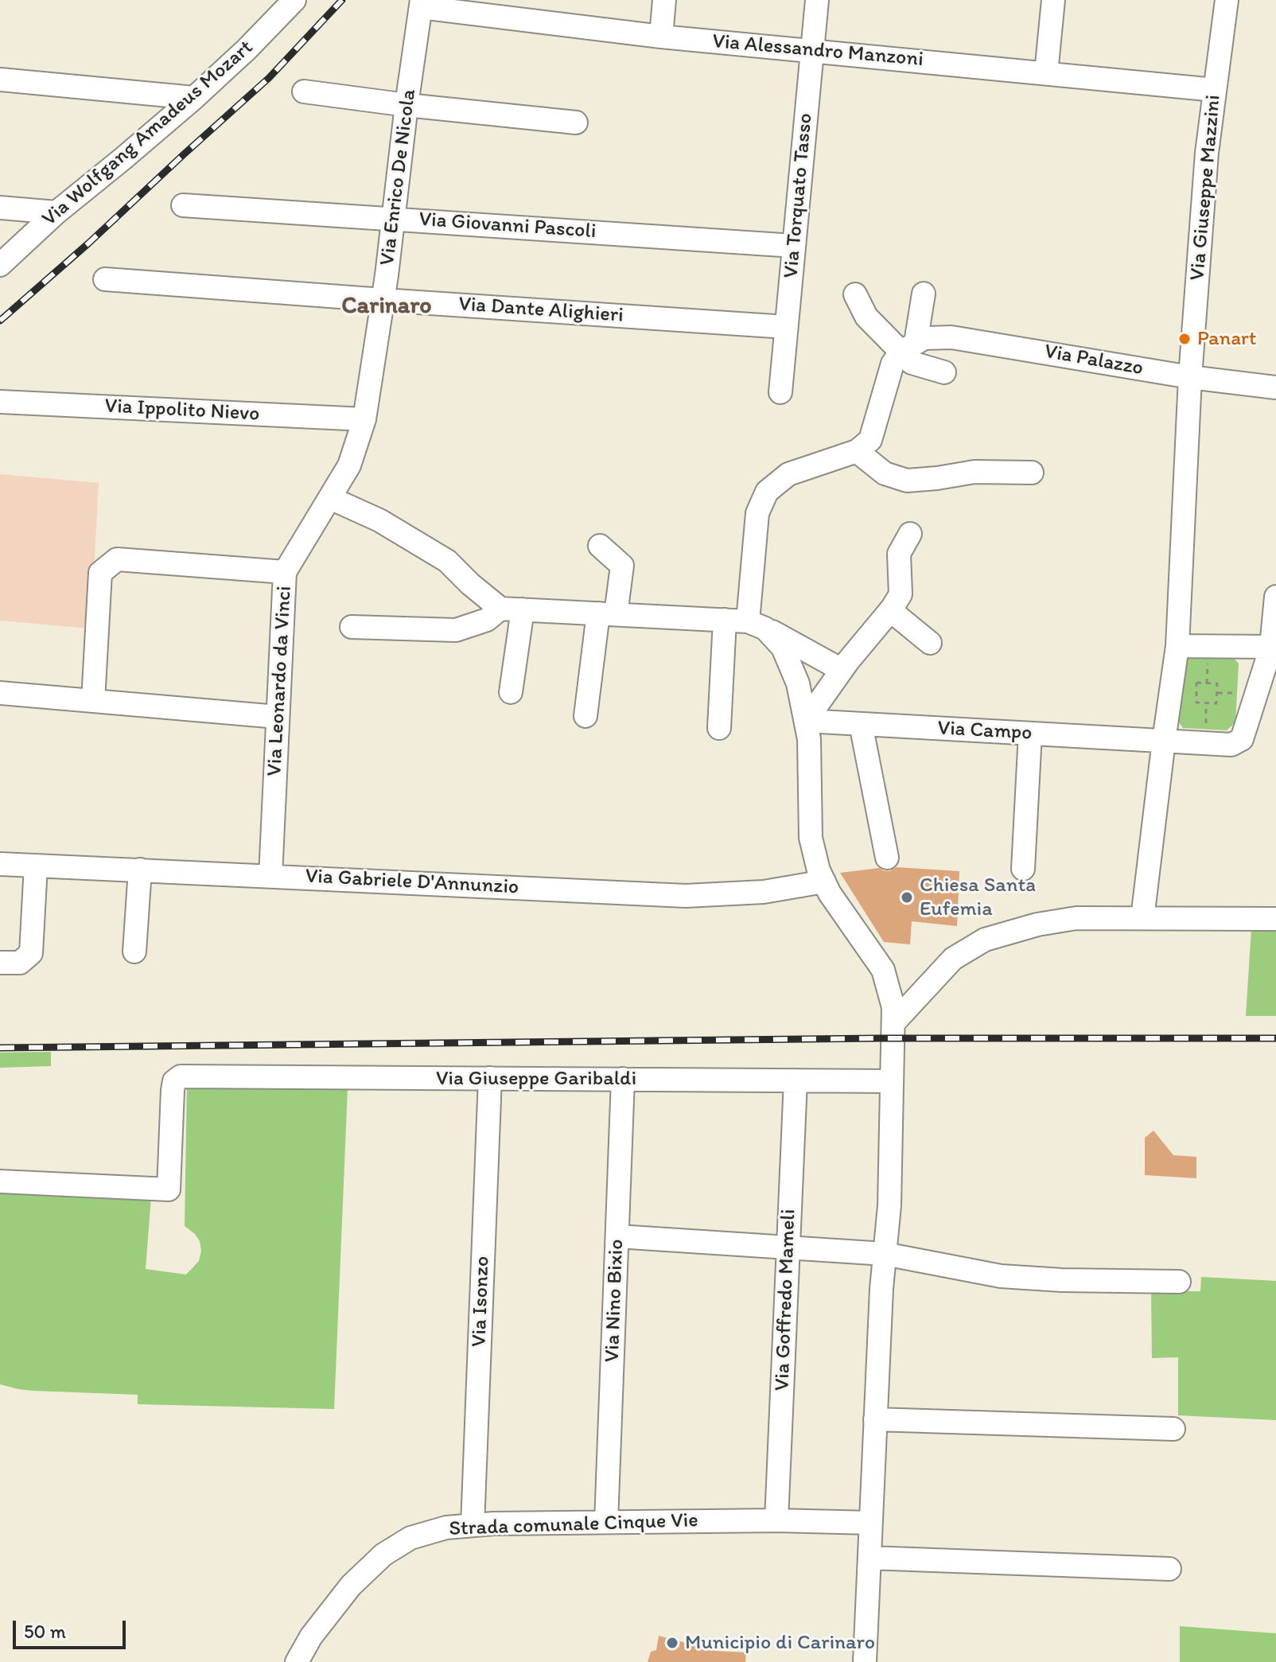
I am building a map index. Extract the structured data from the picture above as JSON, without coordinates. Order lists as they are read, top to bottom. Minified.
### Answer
{"streets":{"street":["Via Alessandro Manzoni","Via Wolfgang Amadeus Mozart","Via Enrico De Nicola","Via Giuseppe Mazzini","Via Torquato Tasso","Via Giovanni Pascoli","Via Dante Alighieri","Via Palazzo","Via Ippolito Nievo","Via Leonardo da Vinci","Via Campo","Via Gabriele D'Annunzio","Via Giuseppe Garibaldi","Via Goffredo Mameli","Via Nino Bixio","Via Isonzo","Strada comunale Cinque Vie"]},"crossings":[["Via Alessandro Manzoni","Via Enrico De Nicola"],["Via Alessandro Manzoni","Via Giuseppe Mazzini"],["Via Alessandro Manzoni","Via Torquato Tasso"],["Via Enrico De Nicola","Via Giovanni Pascoli"],["Via Enrico De Nicola","Via Dante Alighieri"],["Via Enrico De Nicola","Via Ippolito Nievo"],["Via Enrico De Nicola","Via Leonardo da Vinci"],["Via Giuseppe Mazzini","Via Palazzo"],["Via Giuseppe Mazzini","Via Campo"],["Via Torquato Tasso","Via Giovanni Pascoli"],["Via Torquato Tasso","Via Dante Alighieri"],["Via Leonardo da Vinci","Via Gabriele D'Annunzio"],["Via Giuseppe Garibaldi","Via Goffredo Mameli"],["Via Giuseppe Garibaldi","Via Nino Bixio"],["Via Giuseppe Garibaldi","Via Isonzo"],["Via Goffredo Mameli","Strada comunale Cinque Vie"],["Via Nino Bixio","Strada comunale Cinque Vie"],["Via Isonzo","Strada comunale Cinque Vie"]],"districts":["Carinaro"],"places":["Panart","Chiesa Santa Eufemia","Municipio di Carinaro"],"scale_bar":"50 m"}
